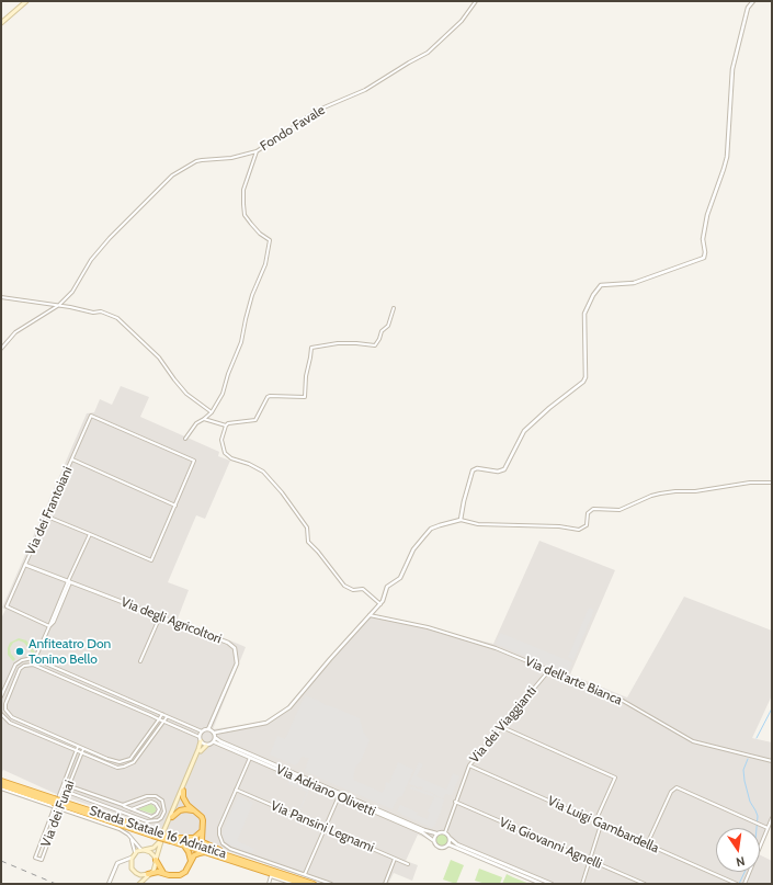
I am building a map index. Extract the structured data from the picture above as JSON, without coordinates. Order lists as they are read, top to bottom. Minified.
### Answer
{"streets":{"highway":["Strada Statale 16 Adriatica"],"street":["Fondo Favale","Via dei Frantoiani","Via degli Agricoltori","Via dell'arte Bianca","Via dei Viaggianti","Via Adriano Olivetti","Via dei Funai","Via Luigi Gambardella","Via Pansini Legnami","Via Giovanni Agnelli"]},"crossings":[["Via dei Frantoiani","Via degli Agricoltori"],["Via degli Agricoltori","Via Adriano Olivetti"],["Via dell'arte Bianca","Via dei Viaggianti"],["Via dei Viaggianti","Via Adriano Olivetti"],["Via dei Viaggianti","Via Luigi Gambardella"],["Via dei Viaggianti","Via Giovanni Agnelli"],["Via dei Funai","Strada Statale 16 Adriatica"]],"places":["Anfiteatro Don Tonino Bello"],"north":"bottom"}
